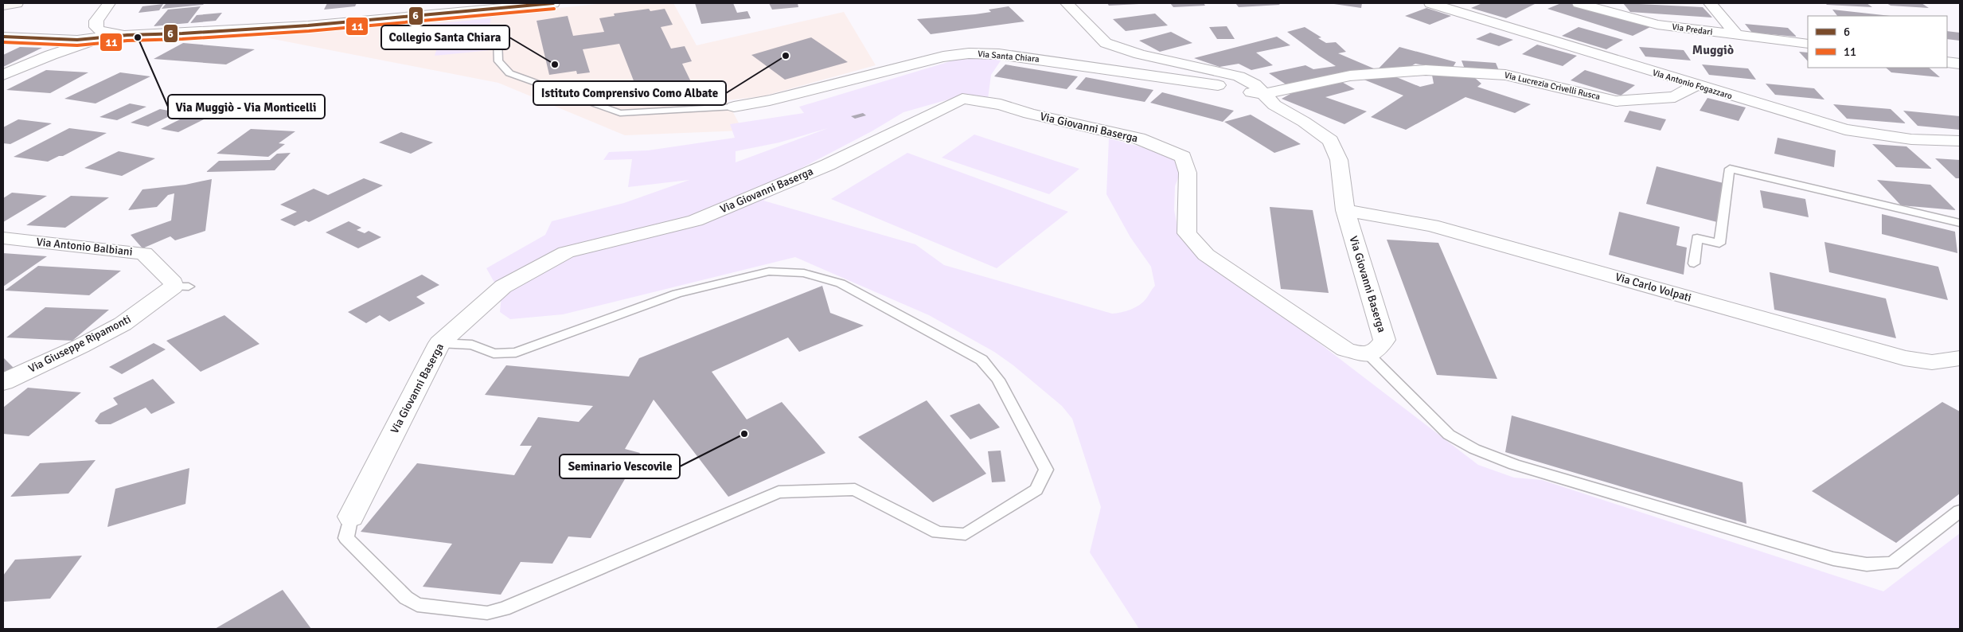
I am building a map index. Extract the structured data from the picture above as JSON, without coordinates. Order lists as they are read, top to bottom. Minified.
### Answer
{"streets":{"street":["Via Predari","Via Santa Chiara","Via Antonio Fogazzaro","Via Lucrezia Crivelli Rusca","Via Giovanni Baserga","Via Antonio Balbiani","Via Carlo Volpati","Via Giuseppe Ripamonti"]},"crossings":[["Via Santa Chiara","Via Lucrezia Crivelli Rusca"],["Via Santa Chiara","Via Giovanni Baserga"],["Via Antonio Fogazzaro","Via Lucrezia Crivelli Rusca"],["Via Lucrezia Crivelli Rusca","Via Giovanni Baserga"],["Via Giovanni Baserga","Via Carlo Volpati"],["Via Antonio Balbiani","Via Giuseppe Ripamonti"]],"districts":["Muggiò"],"places":["Via Muggiò - Via Monticelli","Istituto Comprensivo Como Albate","Collegio Santa Chiara","Seminario Vescovile"],"lines":["transit line 6","transit line 11"],"legend":["6","11"]}
